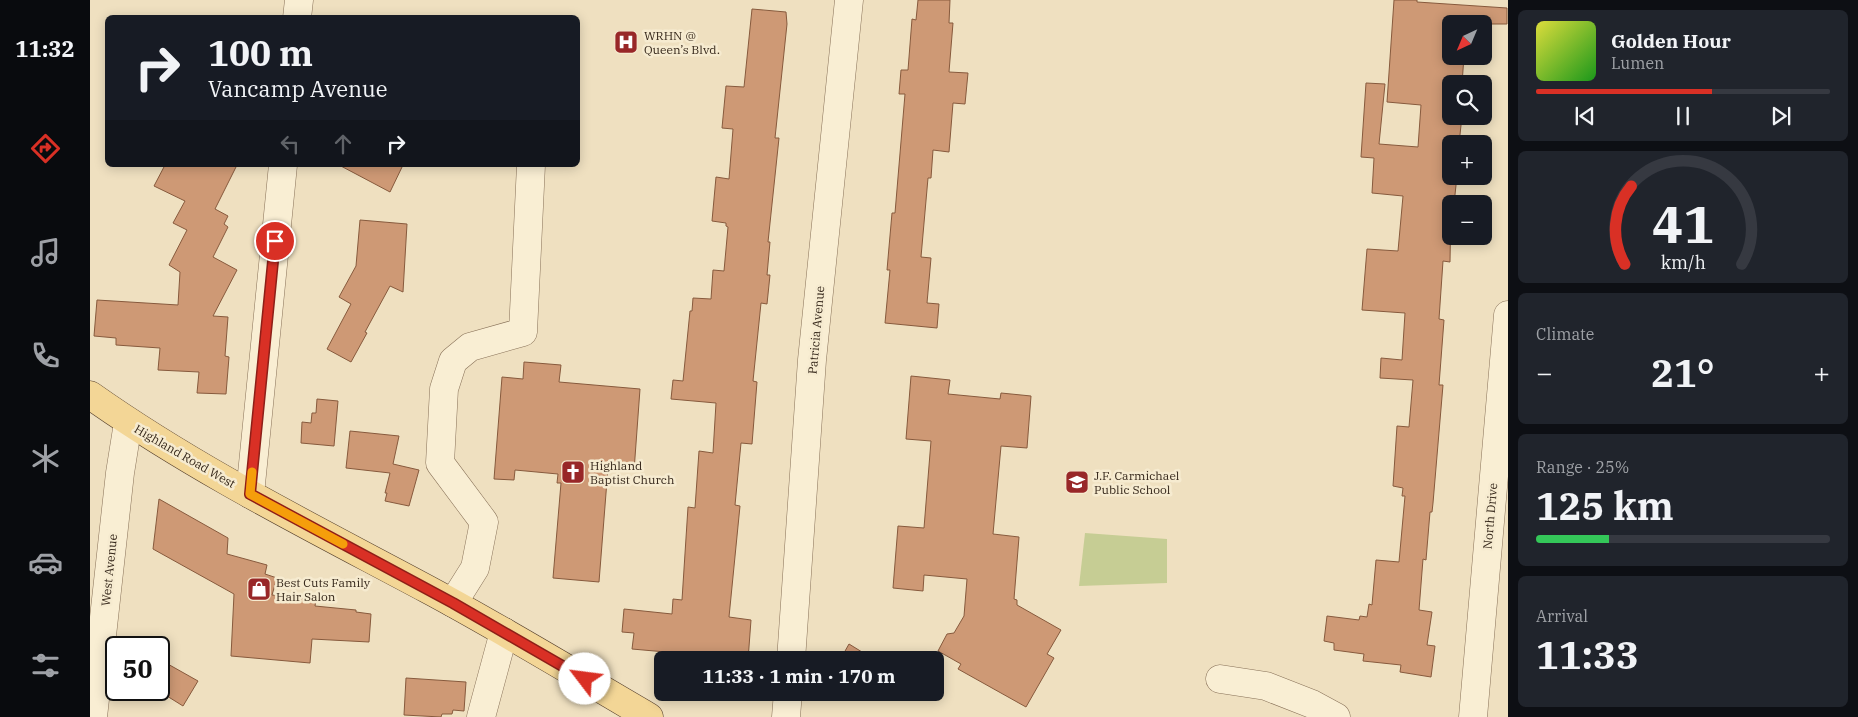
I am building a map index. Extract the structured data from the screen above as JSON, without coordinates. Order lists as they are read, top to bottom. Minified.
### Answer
{"streets":{"main road":["Highland Road West"],"street":["Patricia Avenue","North Drive","West Avenue"]},"crossings":[["Highland Road West","West Avenue"]],"places":{"hospital":["WRHN @ Queen’s Blvd."],"church":["Highland Baptist Church"],"school or university":["J.F. Carmichael Public School"],"shop":["Best Cuts Family Hair Salon"]},"north":"bottom left","page":{"tabs":"11:32","map_buttons":["+","−"],"turn":["100 m","Vancamp Avenue"],"song":["Golden Hour","Lumen"],"tile":["Climate",["Range · 25%","125 km"],["Arrival","11:33"]],"heat":["−","21°","+"],"limit":"50","trip":"11:33 · 1 min · 170 m","gauge":["41","km/h"]}}
